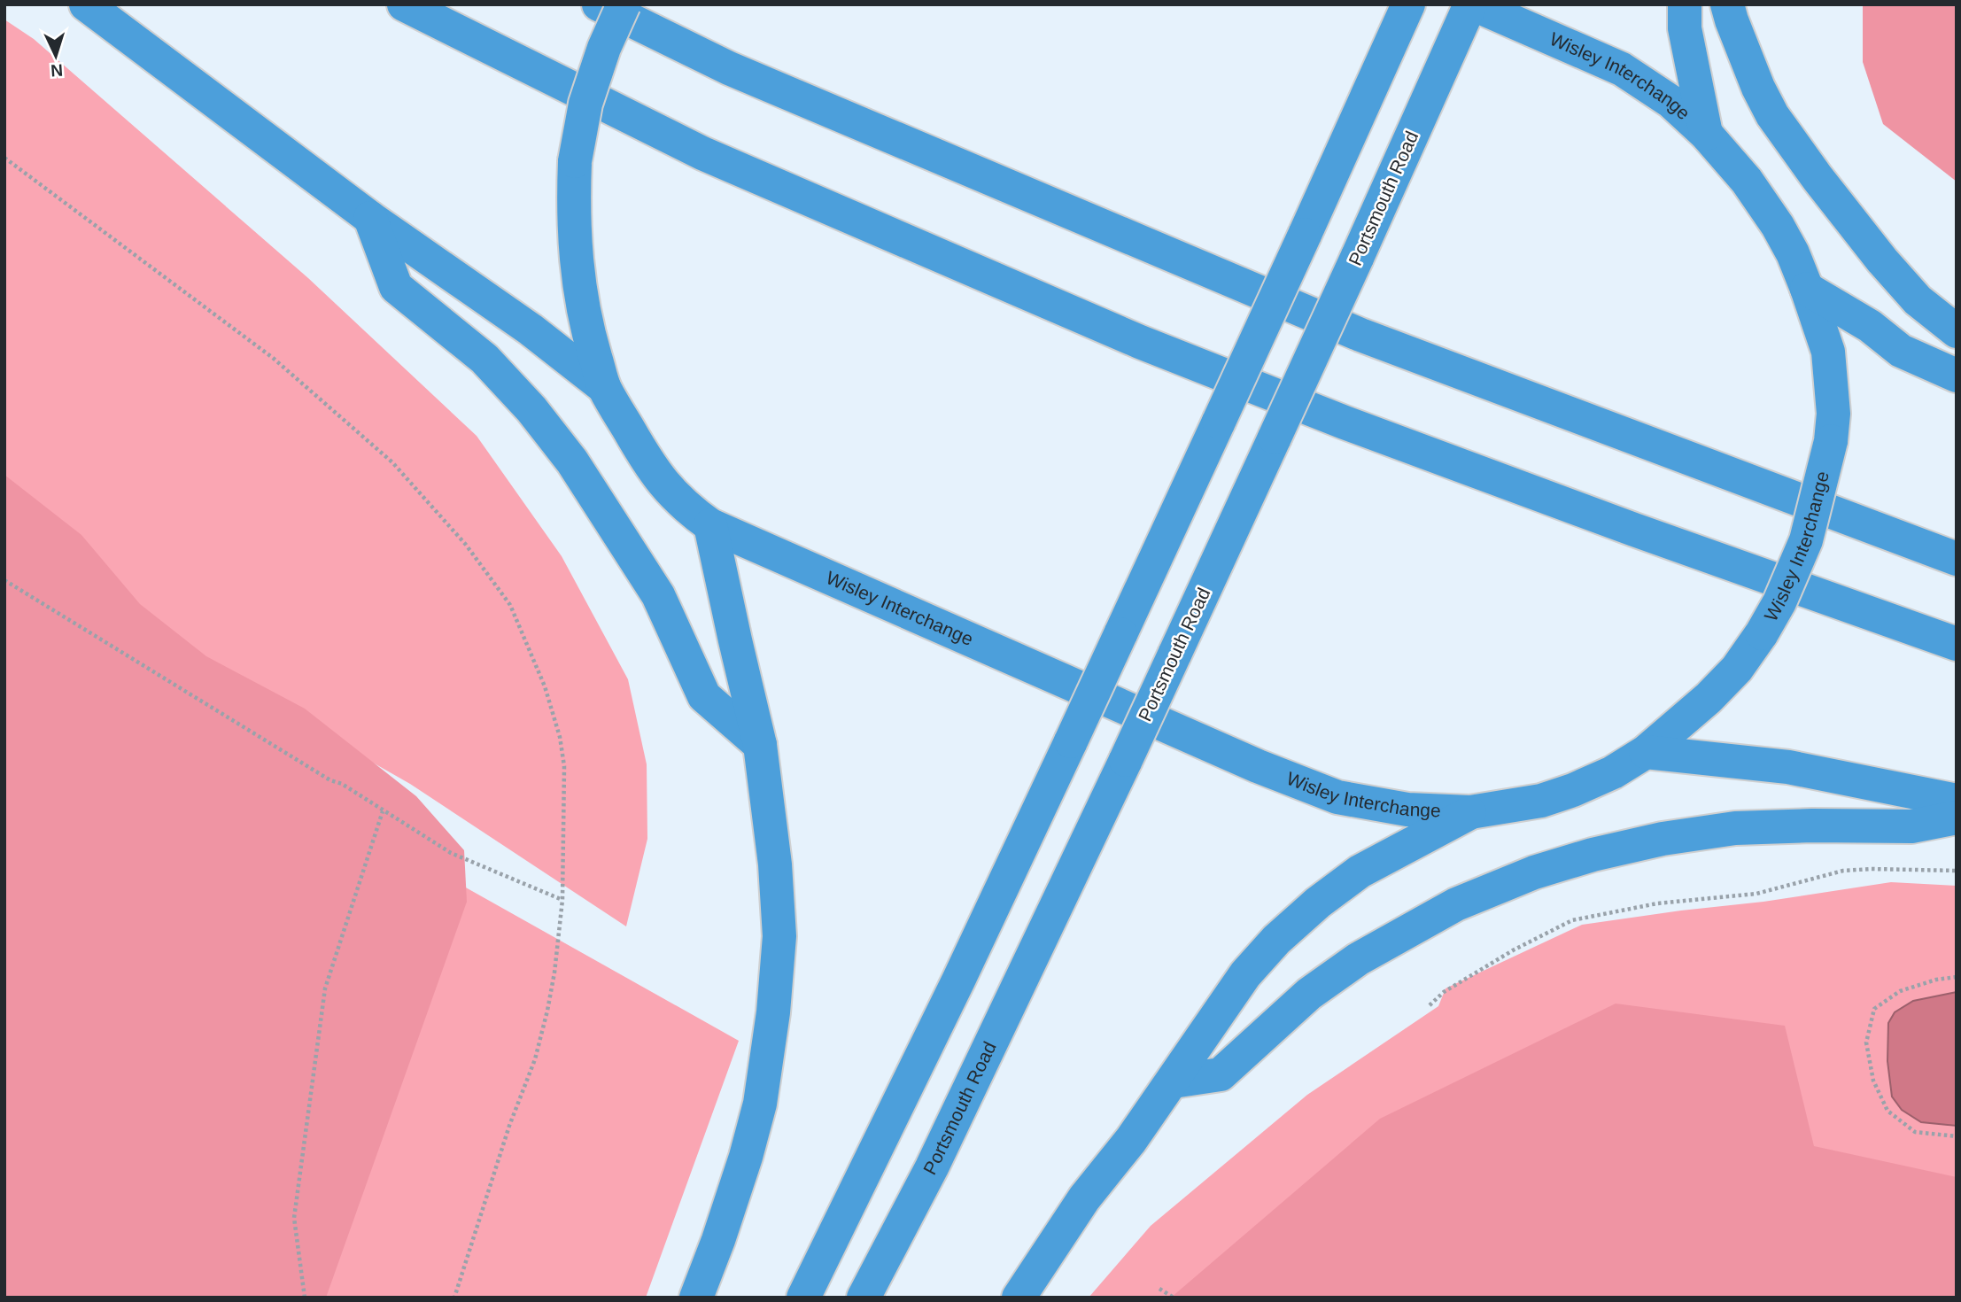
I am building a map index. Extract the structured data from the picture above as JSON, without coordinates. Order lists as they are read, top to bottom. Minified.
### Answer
{"streets":{"highway":["Wisley Interchange","Portsmouth Road"]},"crossings":[["Wisley Interchange","Portsmouth Road"]],"north":"bottom"}
